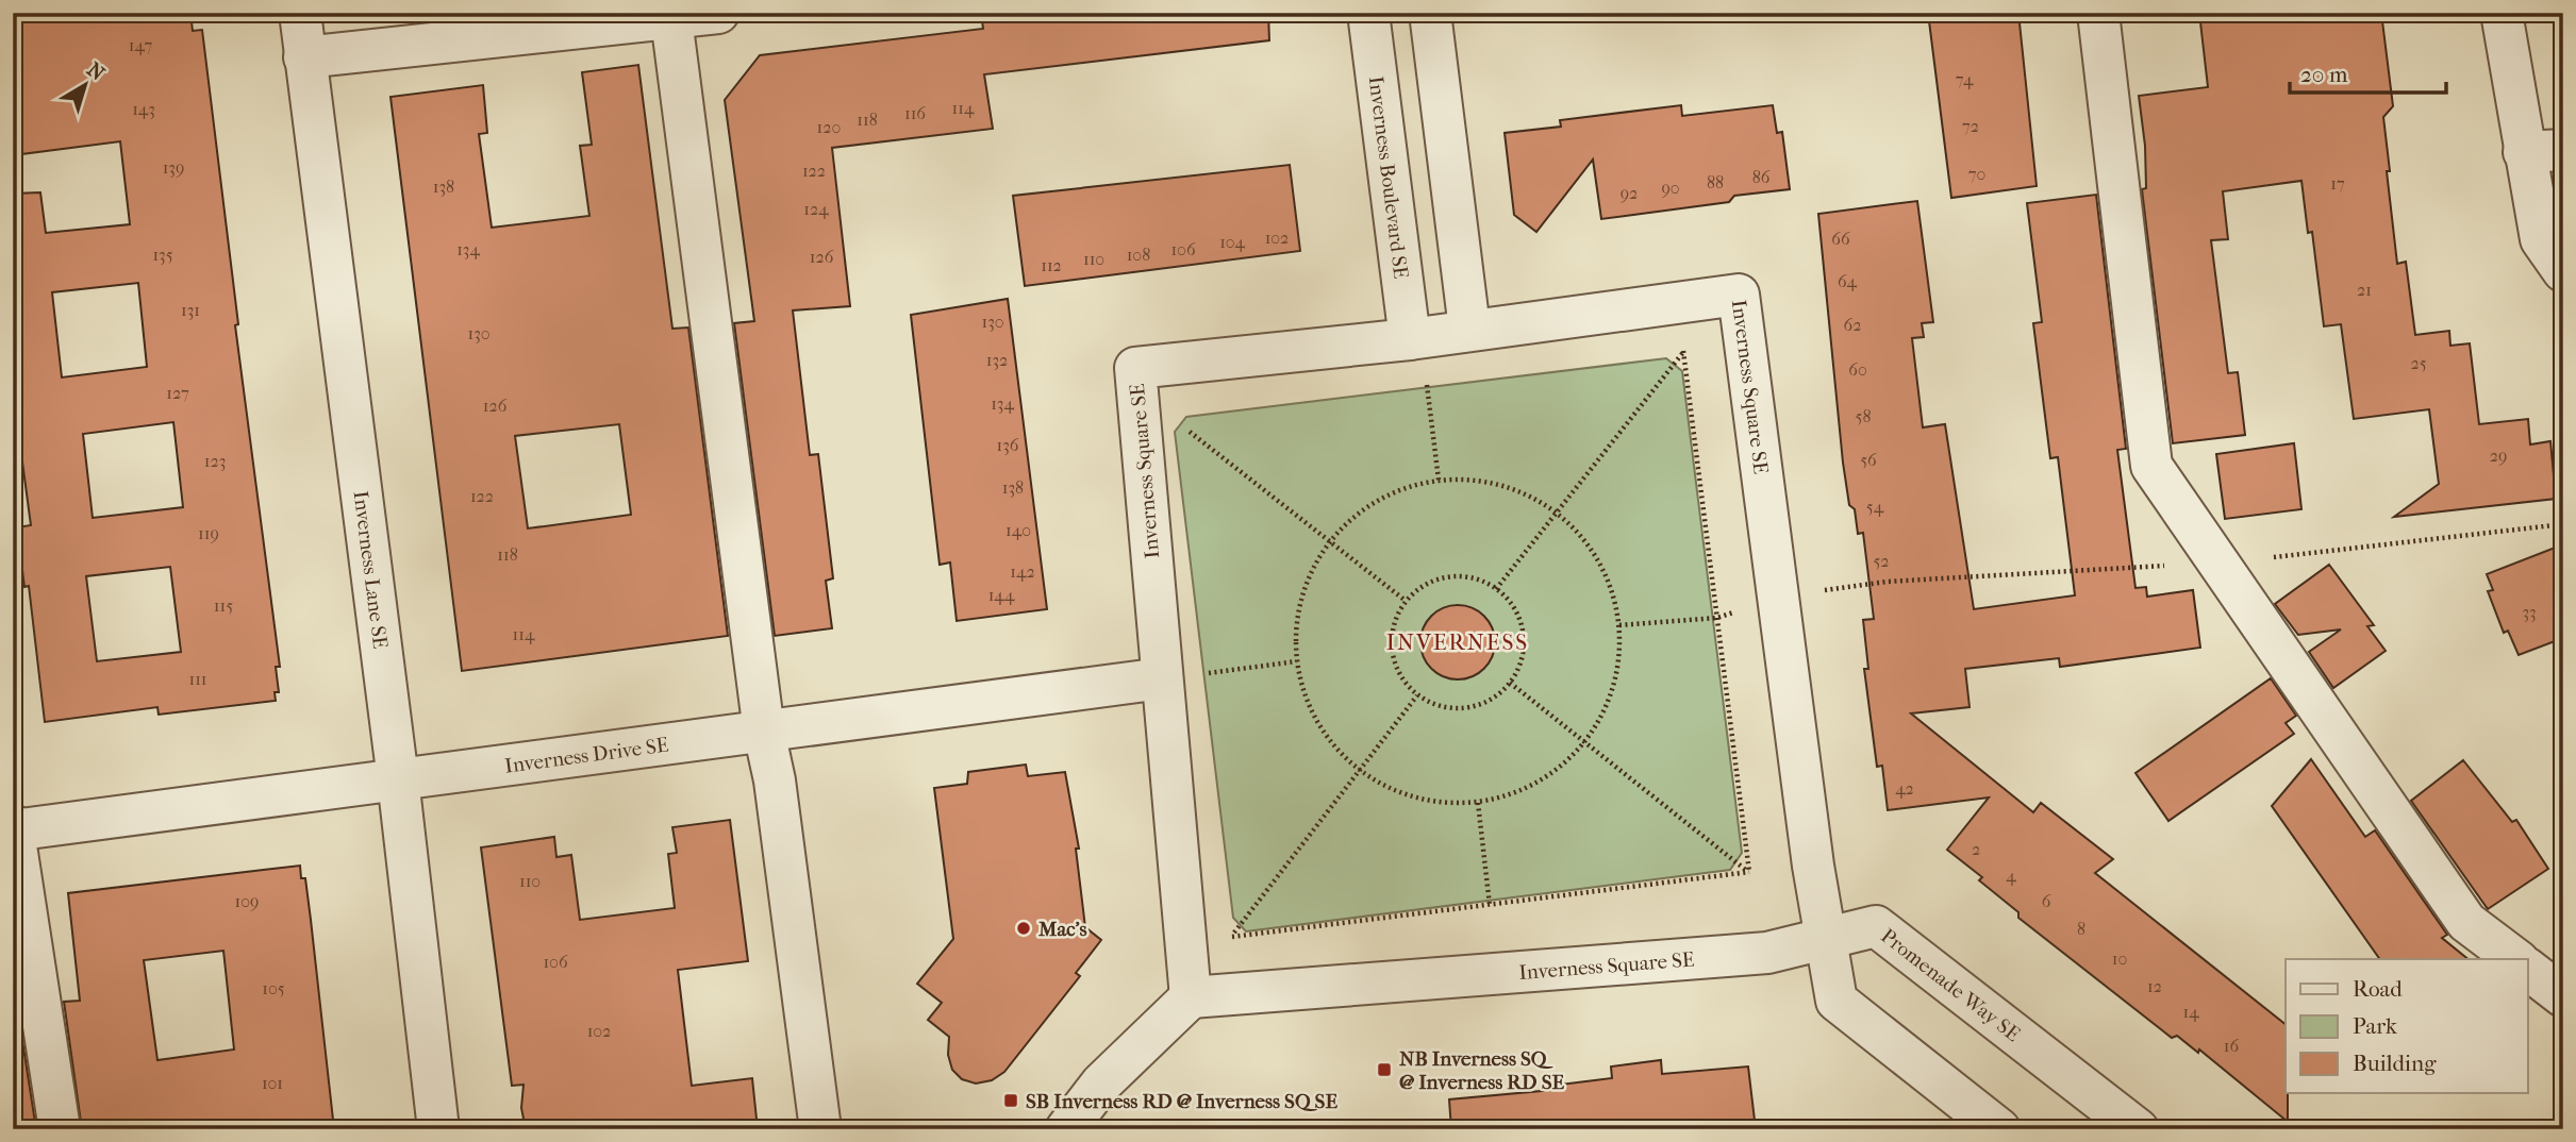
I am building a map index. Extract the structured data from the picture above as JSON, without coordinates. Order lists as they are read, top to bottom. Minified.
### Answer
{"streets":{"street":["Inverness Boulevard SE","Inverness Square SE","Inverness Lane SE","Inverness Drive SE","Promenade Way SE"]},"crossings":[["Inverness Boulevard SE","Inverness Square SE"],["Inverness Square SE","Inverness Drive SE"],["Inverness Square SE","Promenade Way SE"],["Inverness Lane SE","Inverness Drive SE"]],"districts":["INVERNESS"],"places":{"other":["Mac's"],"transit":["NB Inverness SQ @ Inverness RD SE","SB Inverness RD @ Inverness SQ SE"]},"house_numbers":["147","74","114","143","116","118","72","120","139","122","70","86","88","17","138","90","92","124","102","66","104","134","106","135","108","126","110","112","64","21","131","130","62","130","132","25","60","127","134","126","58","136","29","56","123","138","122","54","140","119","118","52","142","144","115","33","114","111","42","2","4","110","109","6","8","10","106","12","105","14","102","16","101"],"legend":["Road","Park","Building"],"scale_bar":"20 m","north":"top right"}
